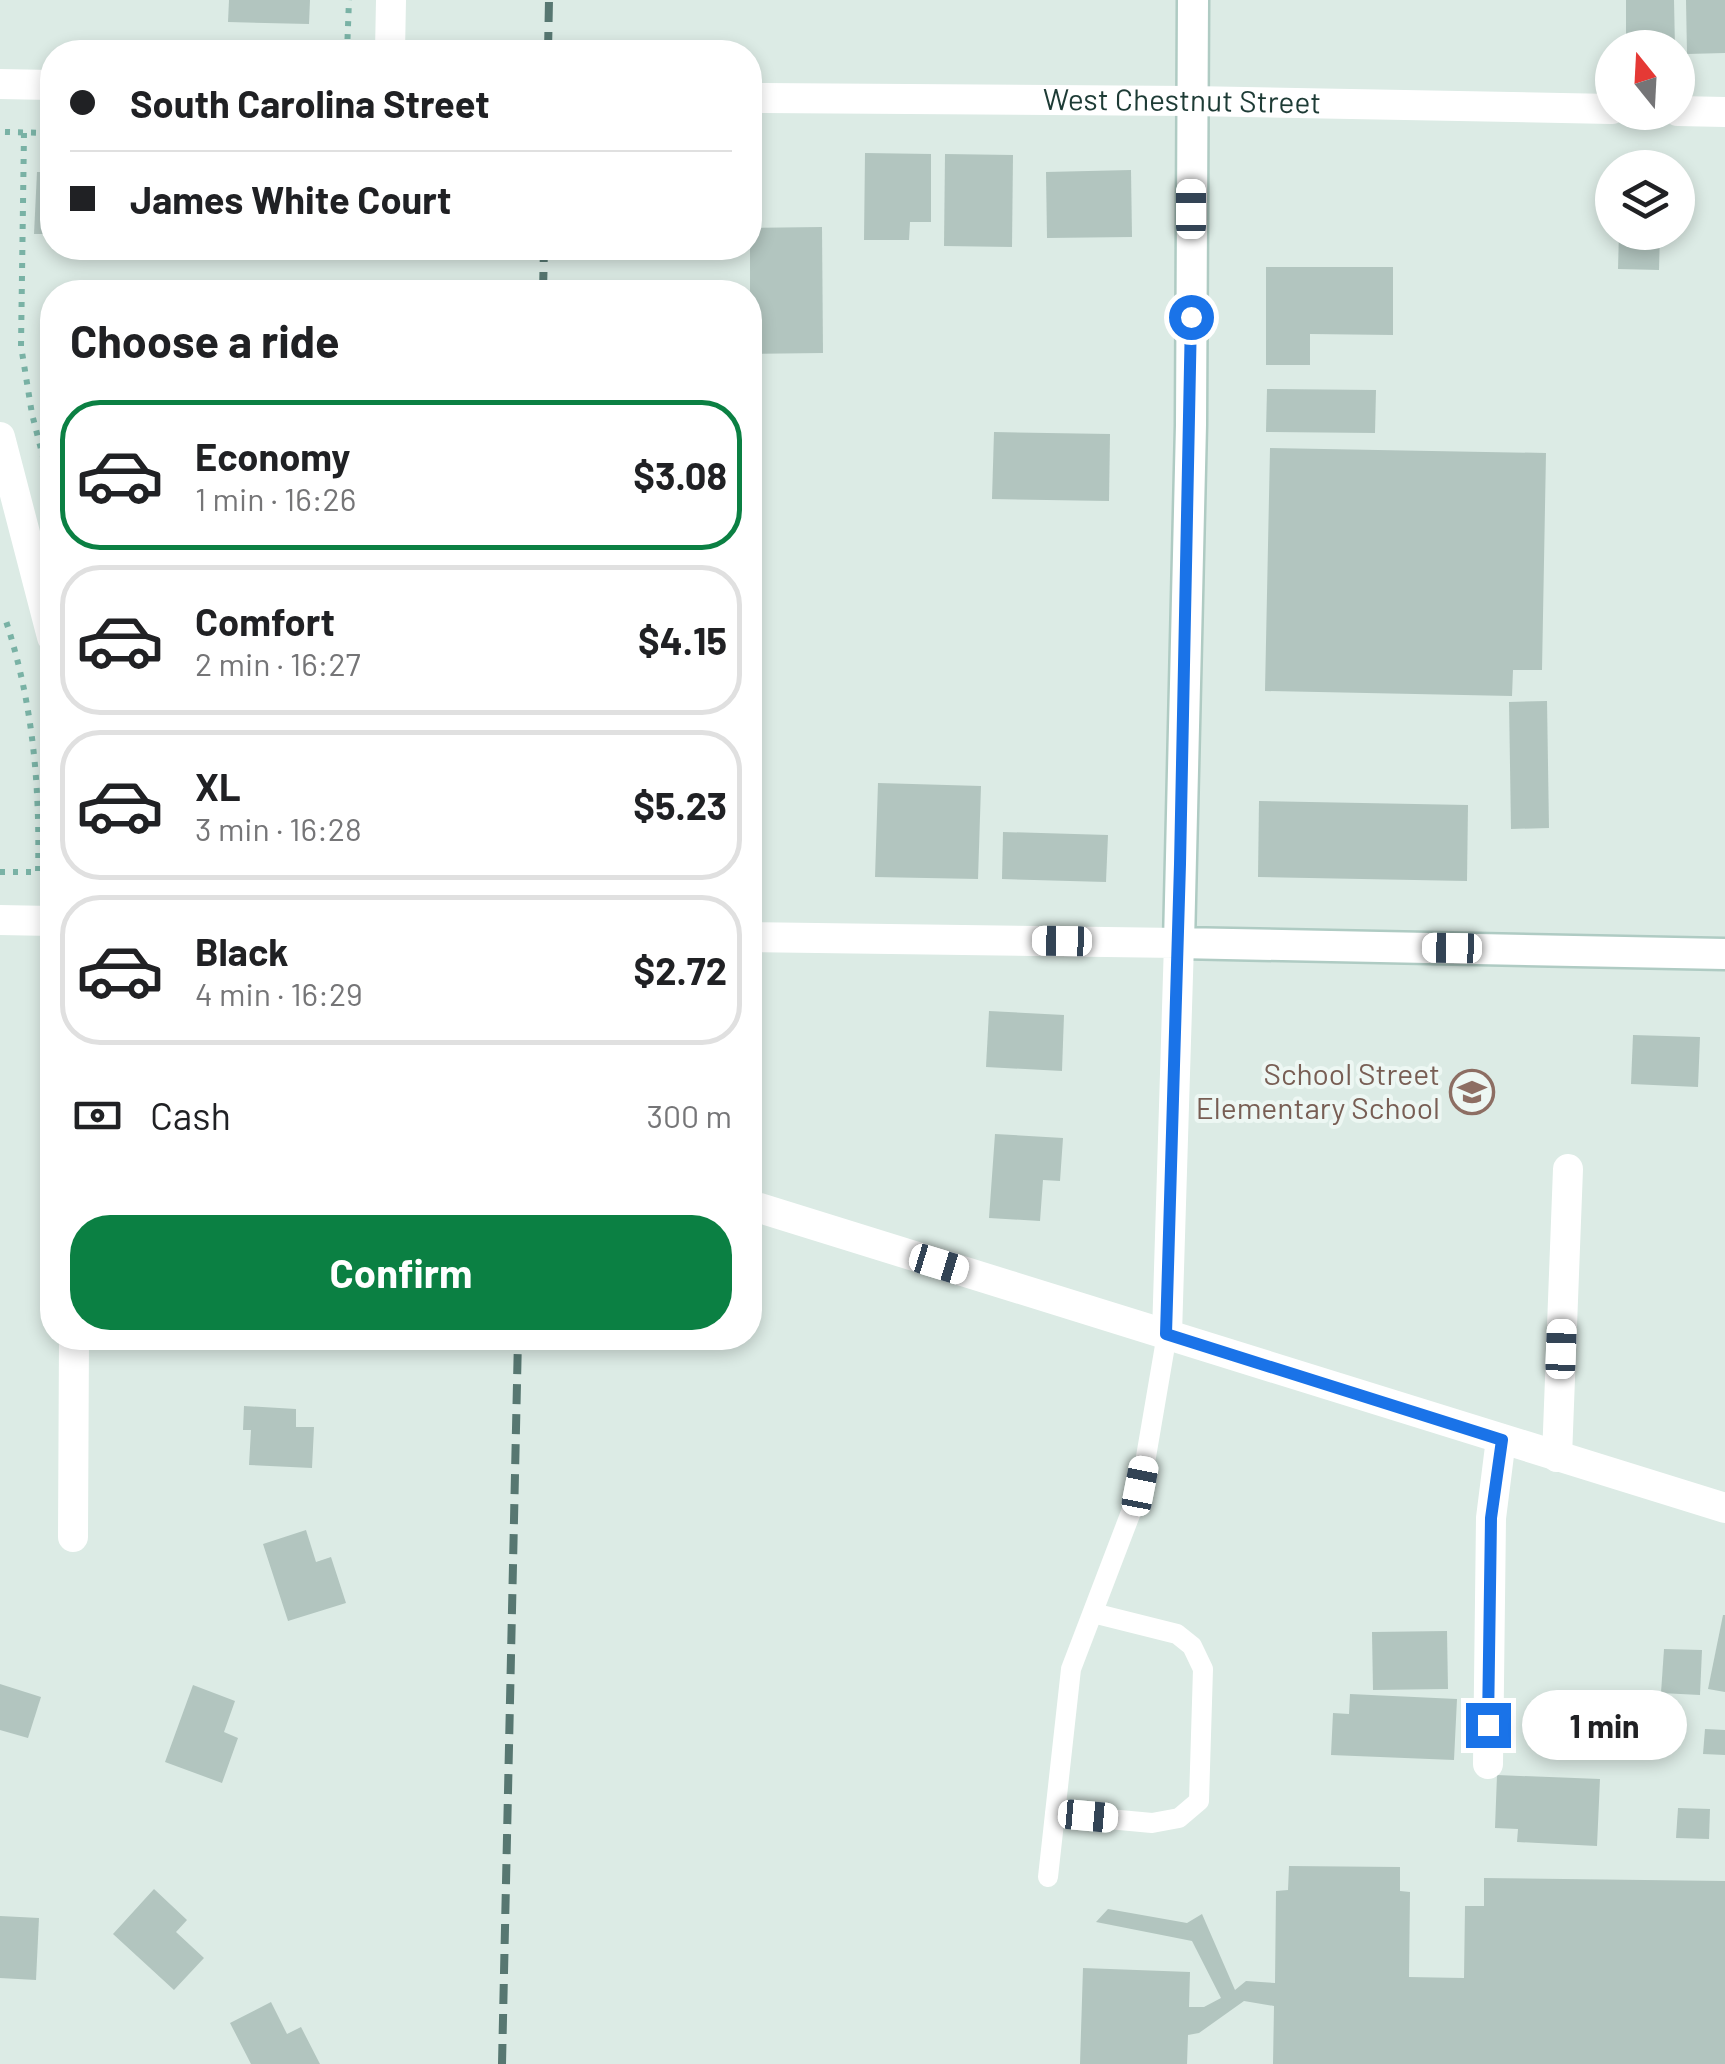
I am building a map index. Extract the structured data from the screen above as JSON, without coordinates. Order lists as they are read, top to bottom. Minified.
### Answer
{"streets":{"street":["West Chestnut Street"]},"places":{"school or university":["School Street Elementary School"]},"north":"top","page":{"banner":["South Carolina Street","James White Court"],"heading":"Choose a ride","list":[{"name":"Economy","note":"1 min · 16:26","value":"$3.08"},{"name":"Comfort","note":"2 min · 16:27","value":"$4.15"},{"name":"XL","note":"3 min · 16:28","value":"$5.23"},{"name":"Black","note":"4 min · 16:29","value":"$2.72"}],"pay":["Cash","300 m"],"buttons":"Confirm","bubble":"1 min"}}
